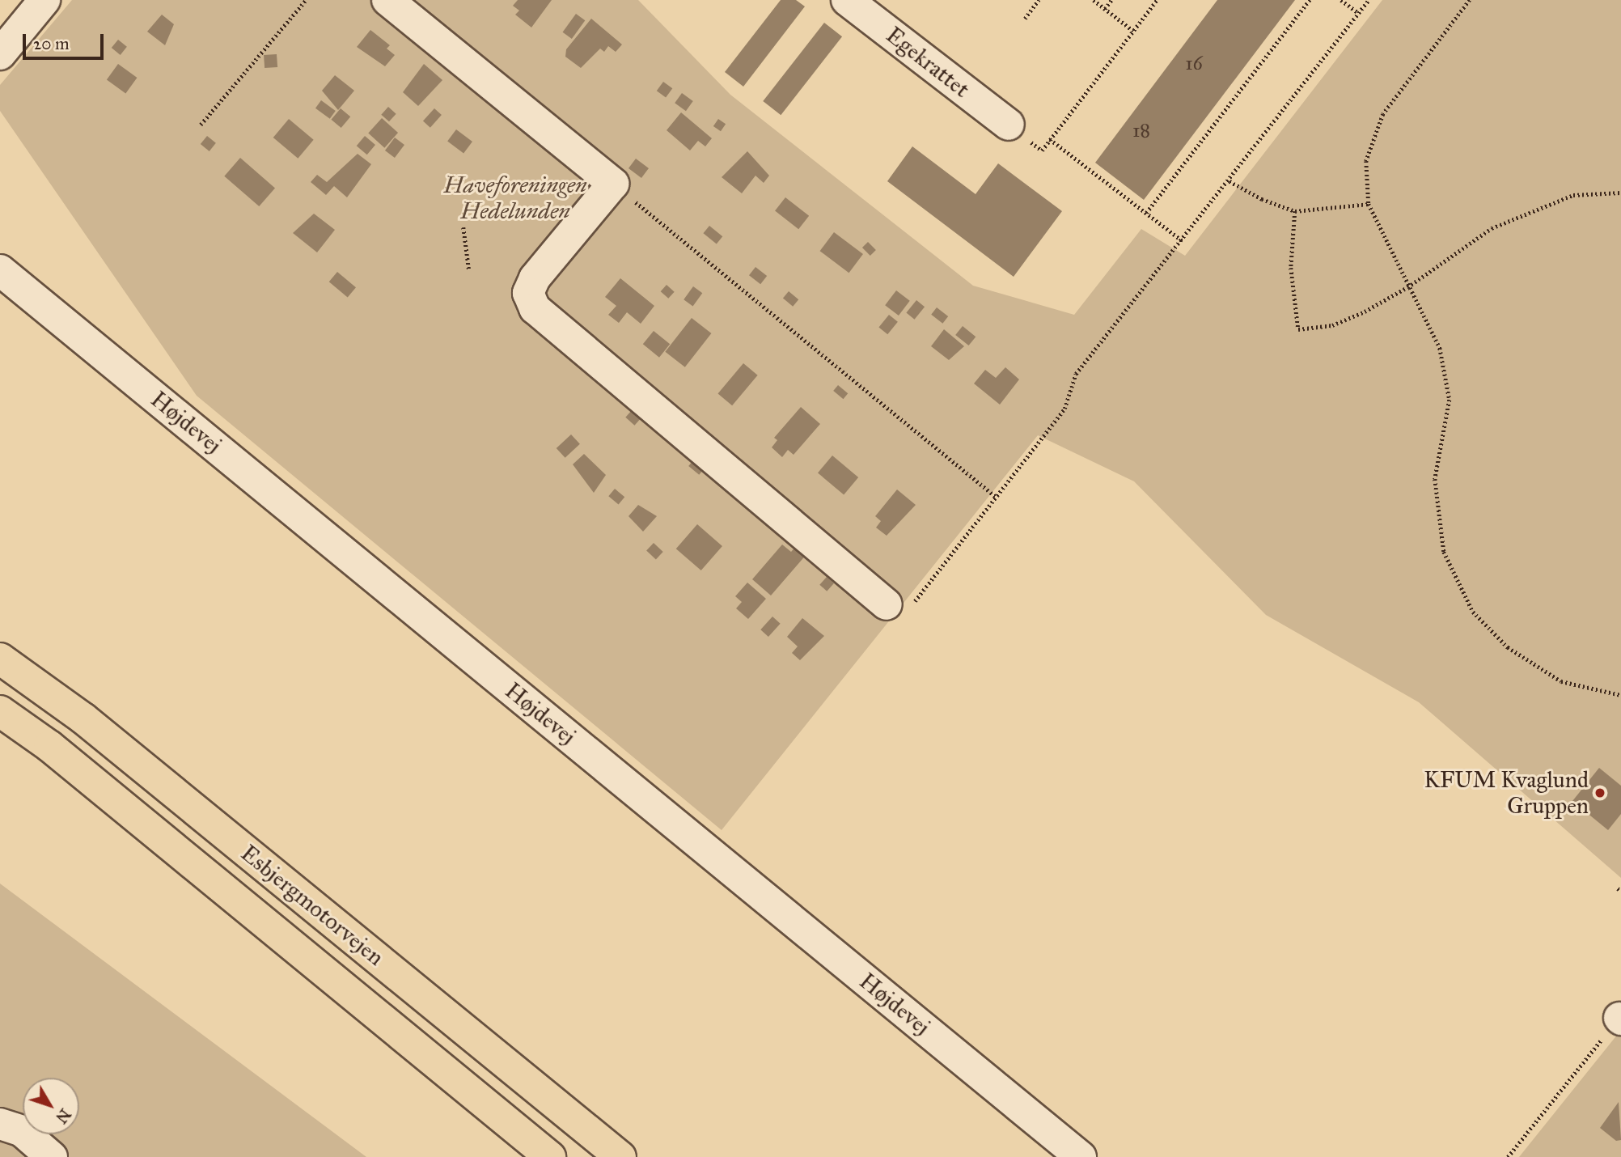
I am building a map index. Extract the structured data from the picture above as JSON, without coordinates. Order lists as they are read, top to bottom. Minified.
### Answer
{"streets":{"highway":["Esbjergmotorvejen"],"street":["Egekrattet","Højdevej"]},"parks":["Haveforeningen Hedelunden"],"places":["KFUM Kvaglund Gruppen"],"house_numbers":["16","18"],"scale_bar":"20 m","north":"bottom right"}
